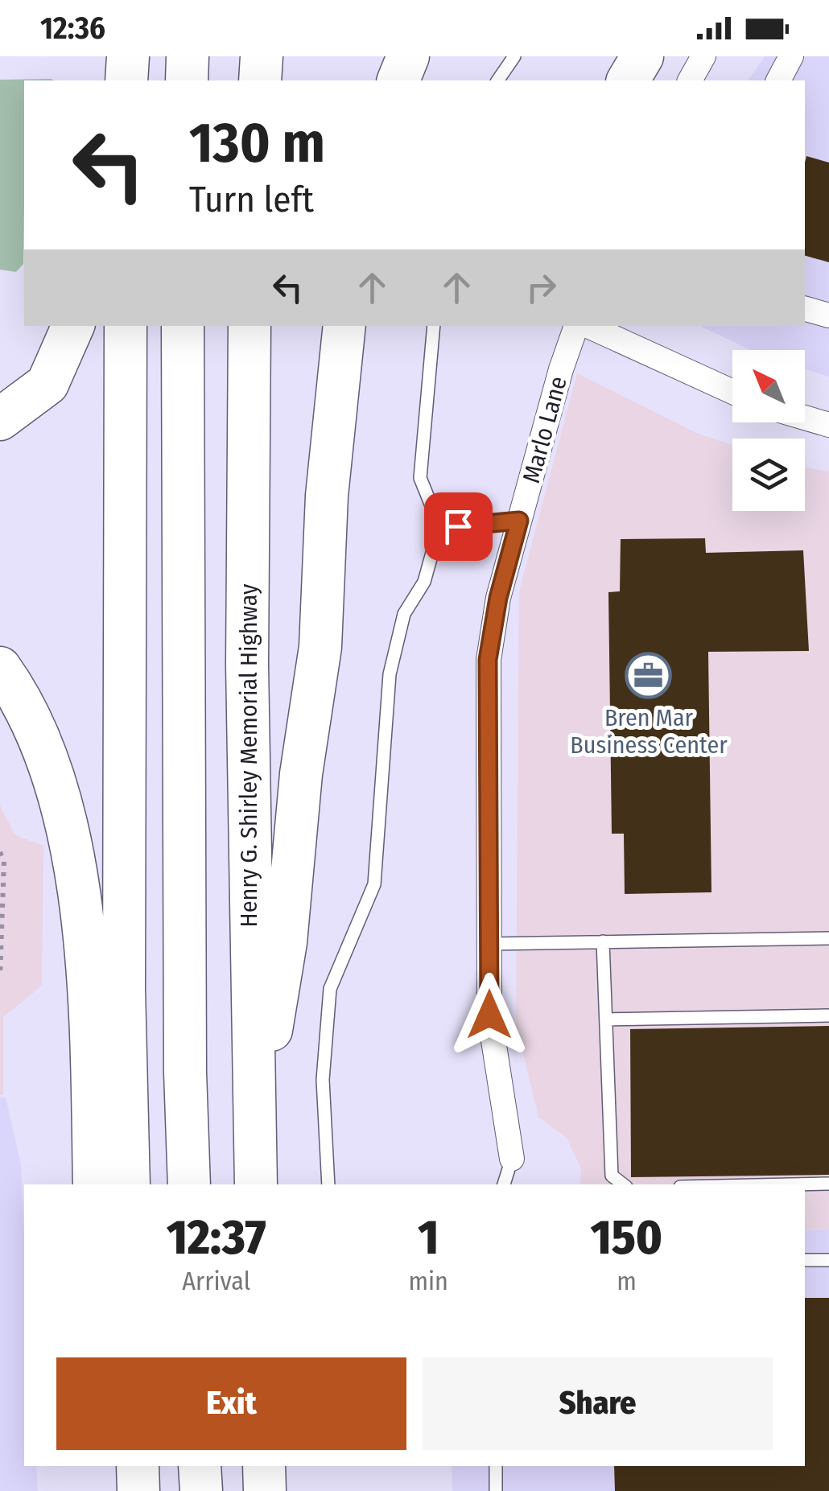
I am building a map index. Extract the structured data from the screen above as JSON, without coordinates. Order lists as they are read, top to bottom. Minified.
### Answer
{"streets":{"highway":["Henry G. Shirley Memorial Highway"],"street":["Marlo Lane"]},"places":{"office":["Bren Mar Business Center"]},"north":"top left","page":{"status":"12:36","turn":["130 m","Turn left"],"eta":["12:37","Arrival","1","min","150","m"],"buttons":["Exit","Share"]}}
